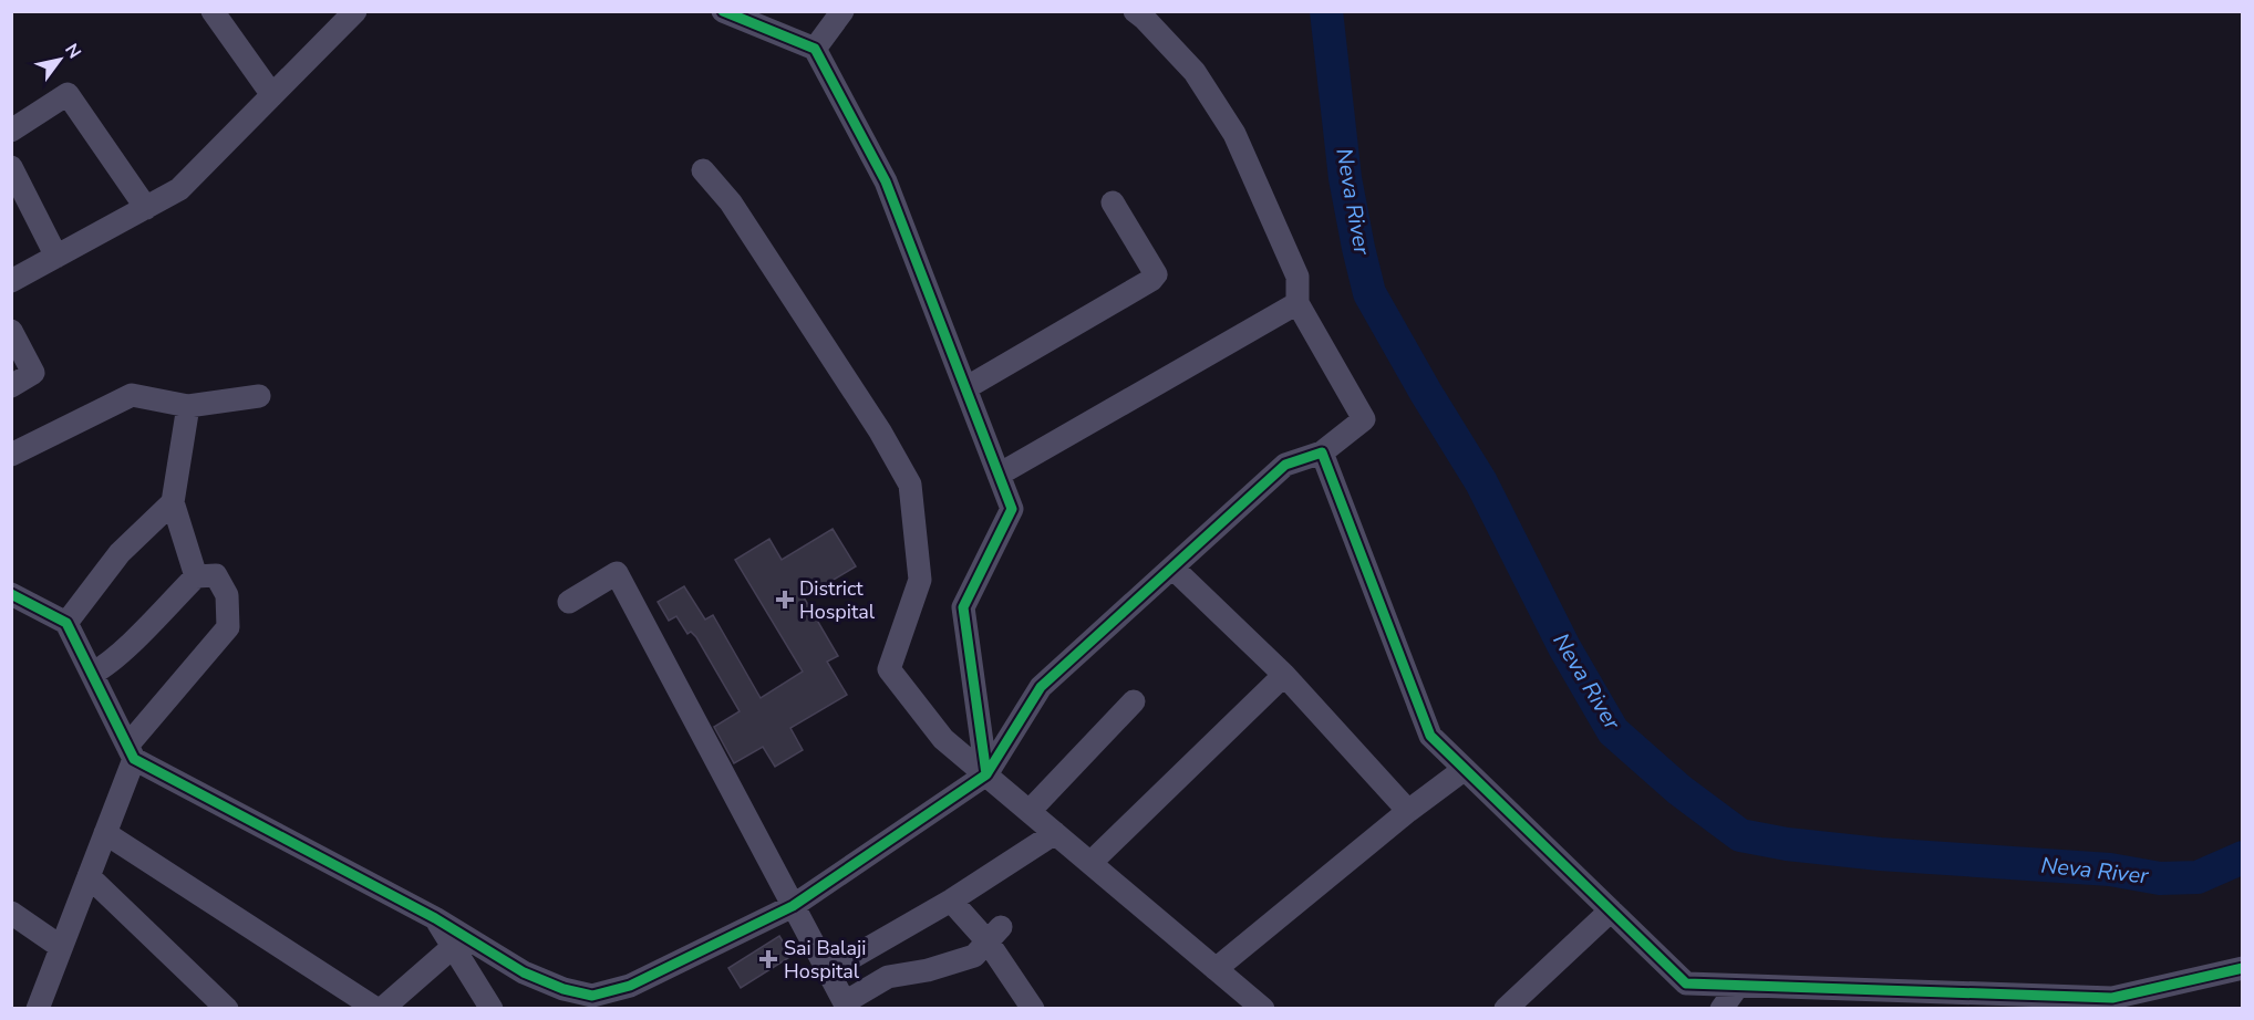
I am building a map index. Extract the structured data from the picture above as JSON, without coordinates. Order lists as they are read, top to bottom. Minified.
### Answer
{"water":["Neva River"],"places":{"health":["District Hospital","Sai Balaji Hospital"]},"north":"top right"}
